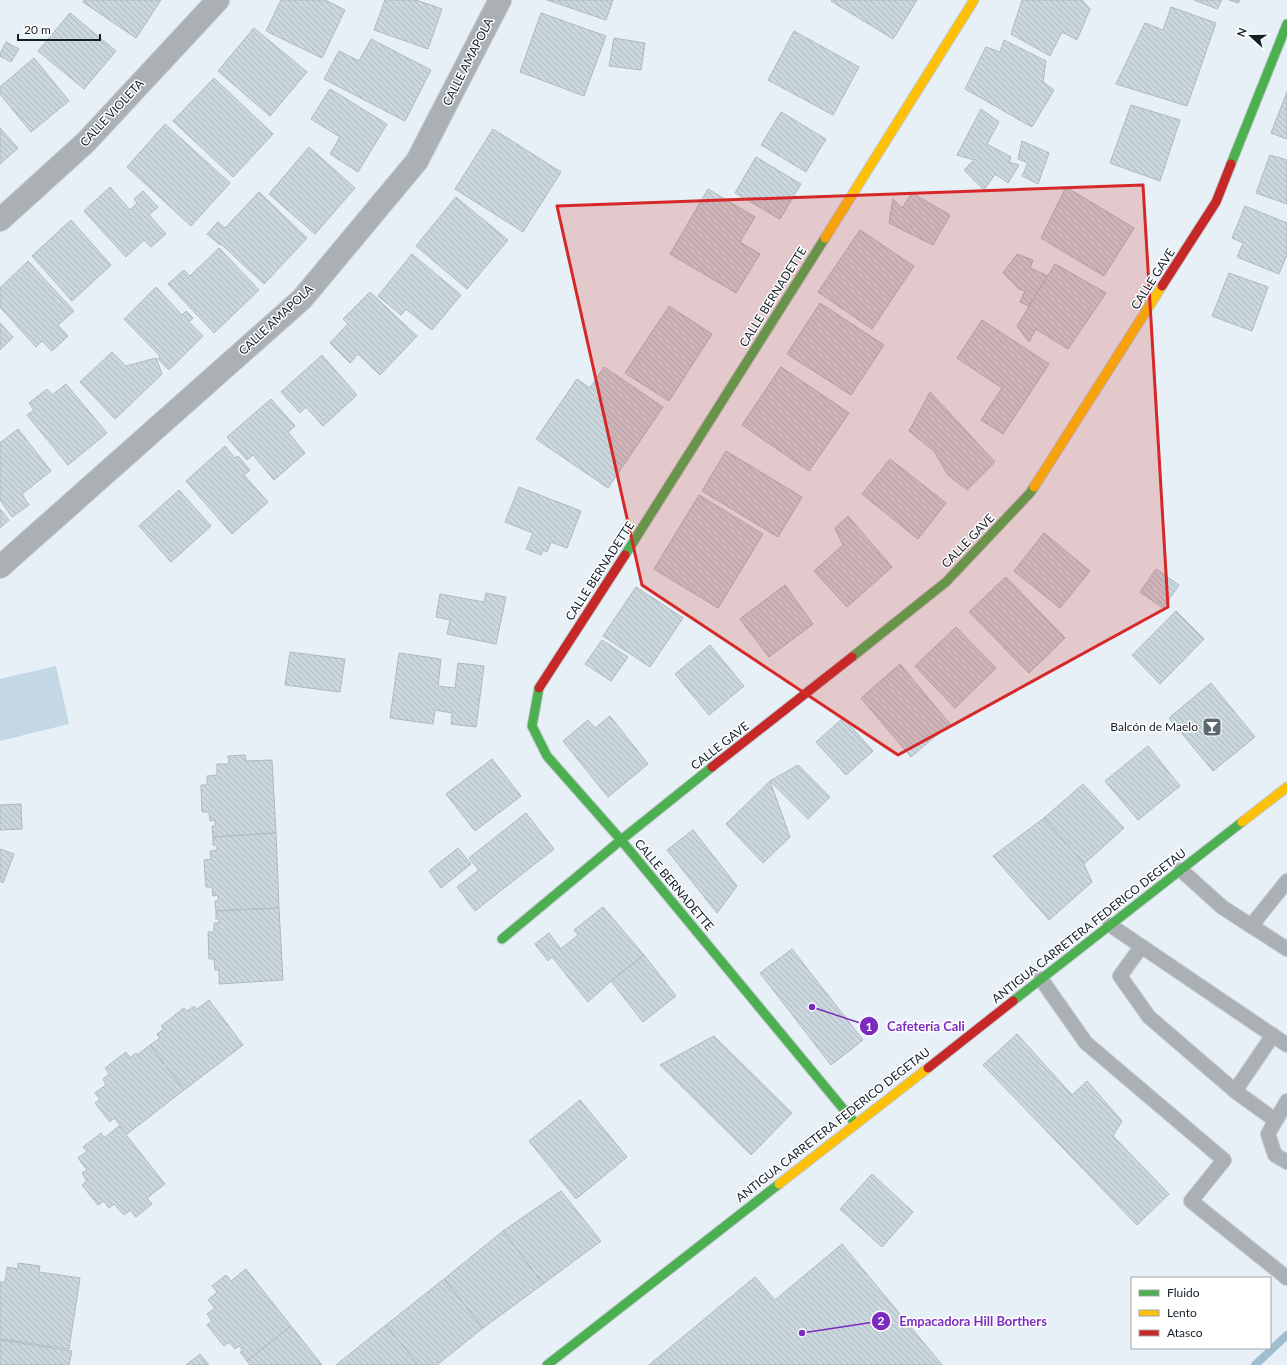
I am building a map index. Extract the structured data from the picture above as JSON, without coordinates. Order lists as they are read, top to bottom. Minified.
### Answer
{"streets":{"street":["CALLE AMAPOLA","CALLE VIOLETA","CALLE GAVE","CALLE BERNADETTE","ANTIGUA CARRETERA FEDERICO DEGETAU"]},"crossings":[["CALLE GAVE","CALLE BERNADETTE"],["CALLE BERNADETTE","ANTIGUA CARRETERA FEDERICO DEGETAU"]],"places":{"bar":["Balcón de Maelo"],"other":["Cafetería Cali","Empacadora Hill Borthers"]},"legend":["Fluido","Lento","Atasco"],"scale_bar":"20 m","north":"left"}
